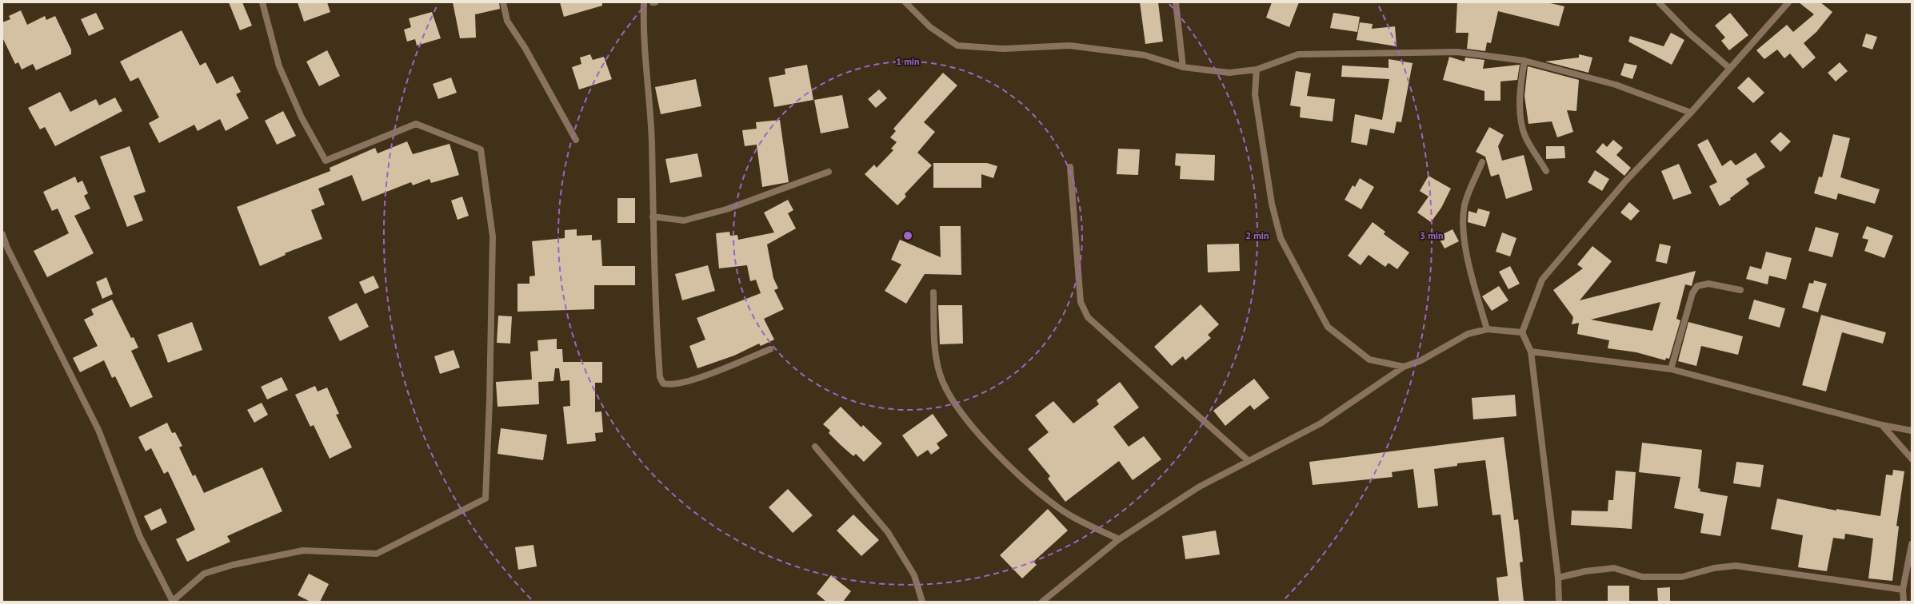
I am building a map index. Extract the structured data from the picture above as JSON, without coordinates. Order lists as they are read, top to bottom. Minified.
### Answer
{"rings":["1 min","2 min","3 min"]}
